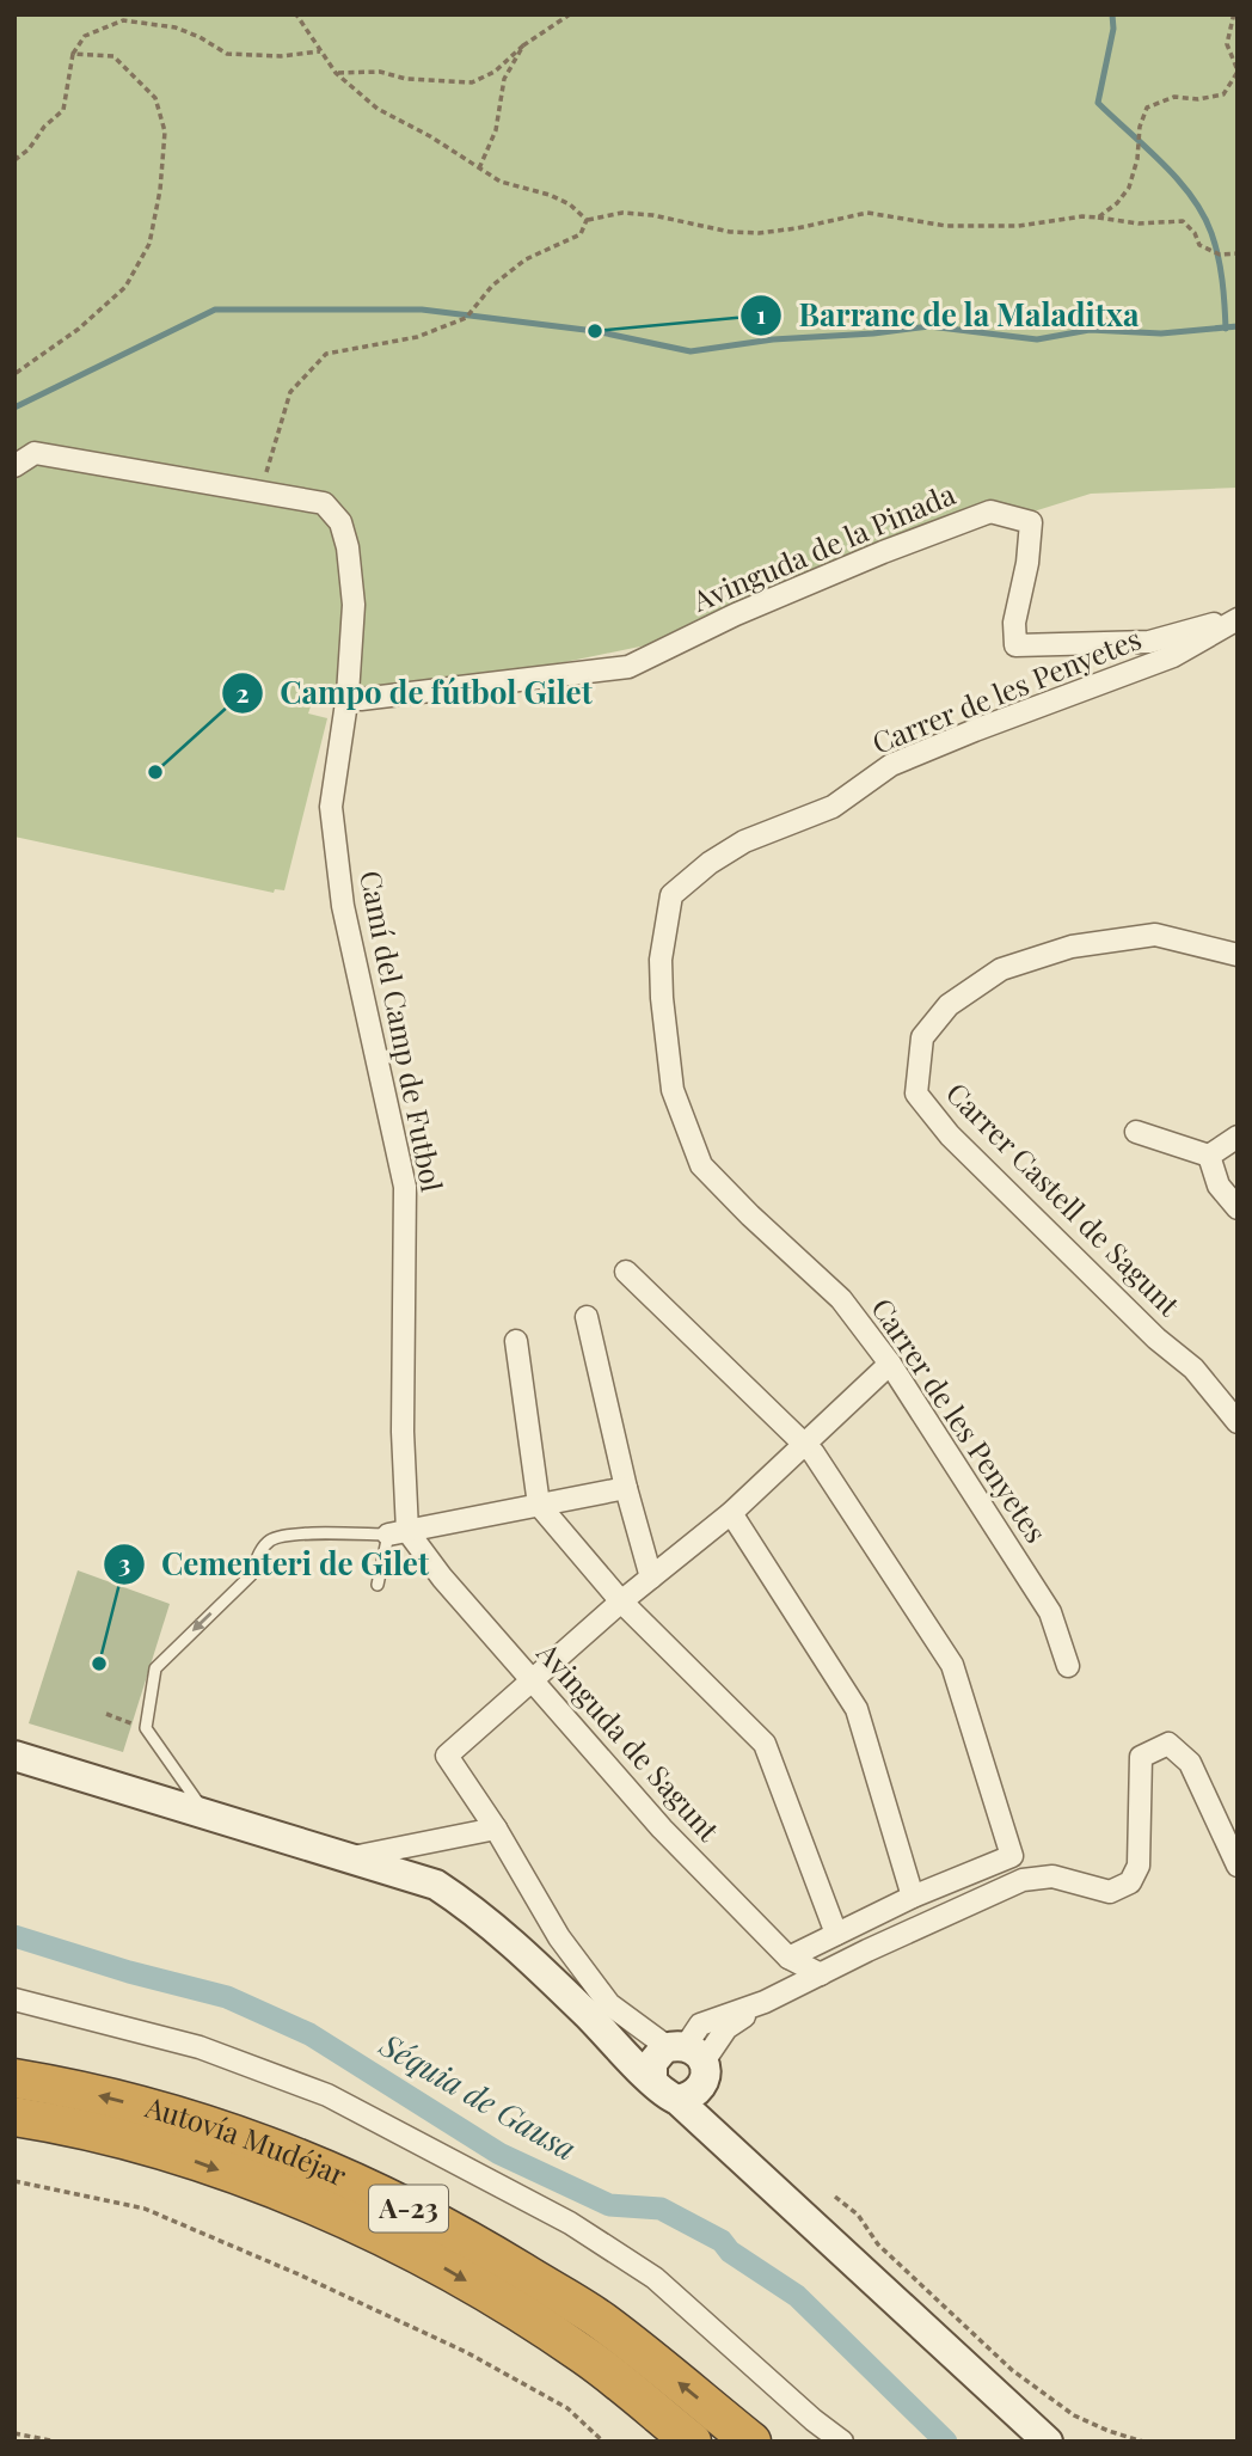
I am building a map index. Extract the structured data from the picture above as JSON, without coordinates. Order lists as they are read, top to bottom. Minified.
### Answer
{"streets":{"highway":["Autovía Mudéjar","A-23"],"street":["Avinguda de la Pinada","Carrer de les Penyetes","Camí del Camp de Futbol","Carrer Castell de Sagunt","Avinguda de Sagunt"]},"crossings":[["Avinguda de la Pinada","Carrer de les Penyetes"],["Avinguda de la Pinada","Camí del Camp de Futbol"],["Camí del Camp de Futbol","Avinguda de Sagunt"]],"water":["Séquia de Gausa"],"places":["Barranc de la Maladitxa","Campo de fútbol Gilet","Cementeri de Gilet"]}
